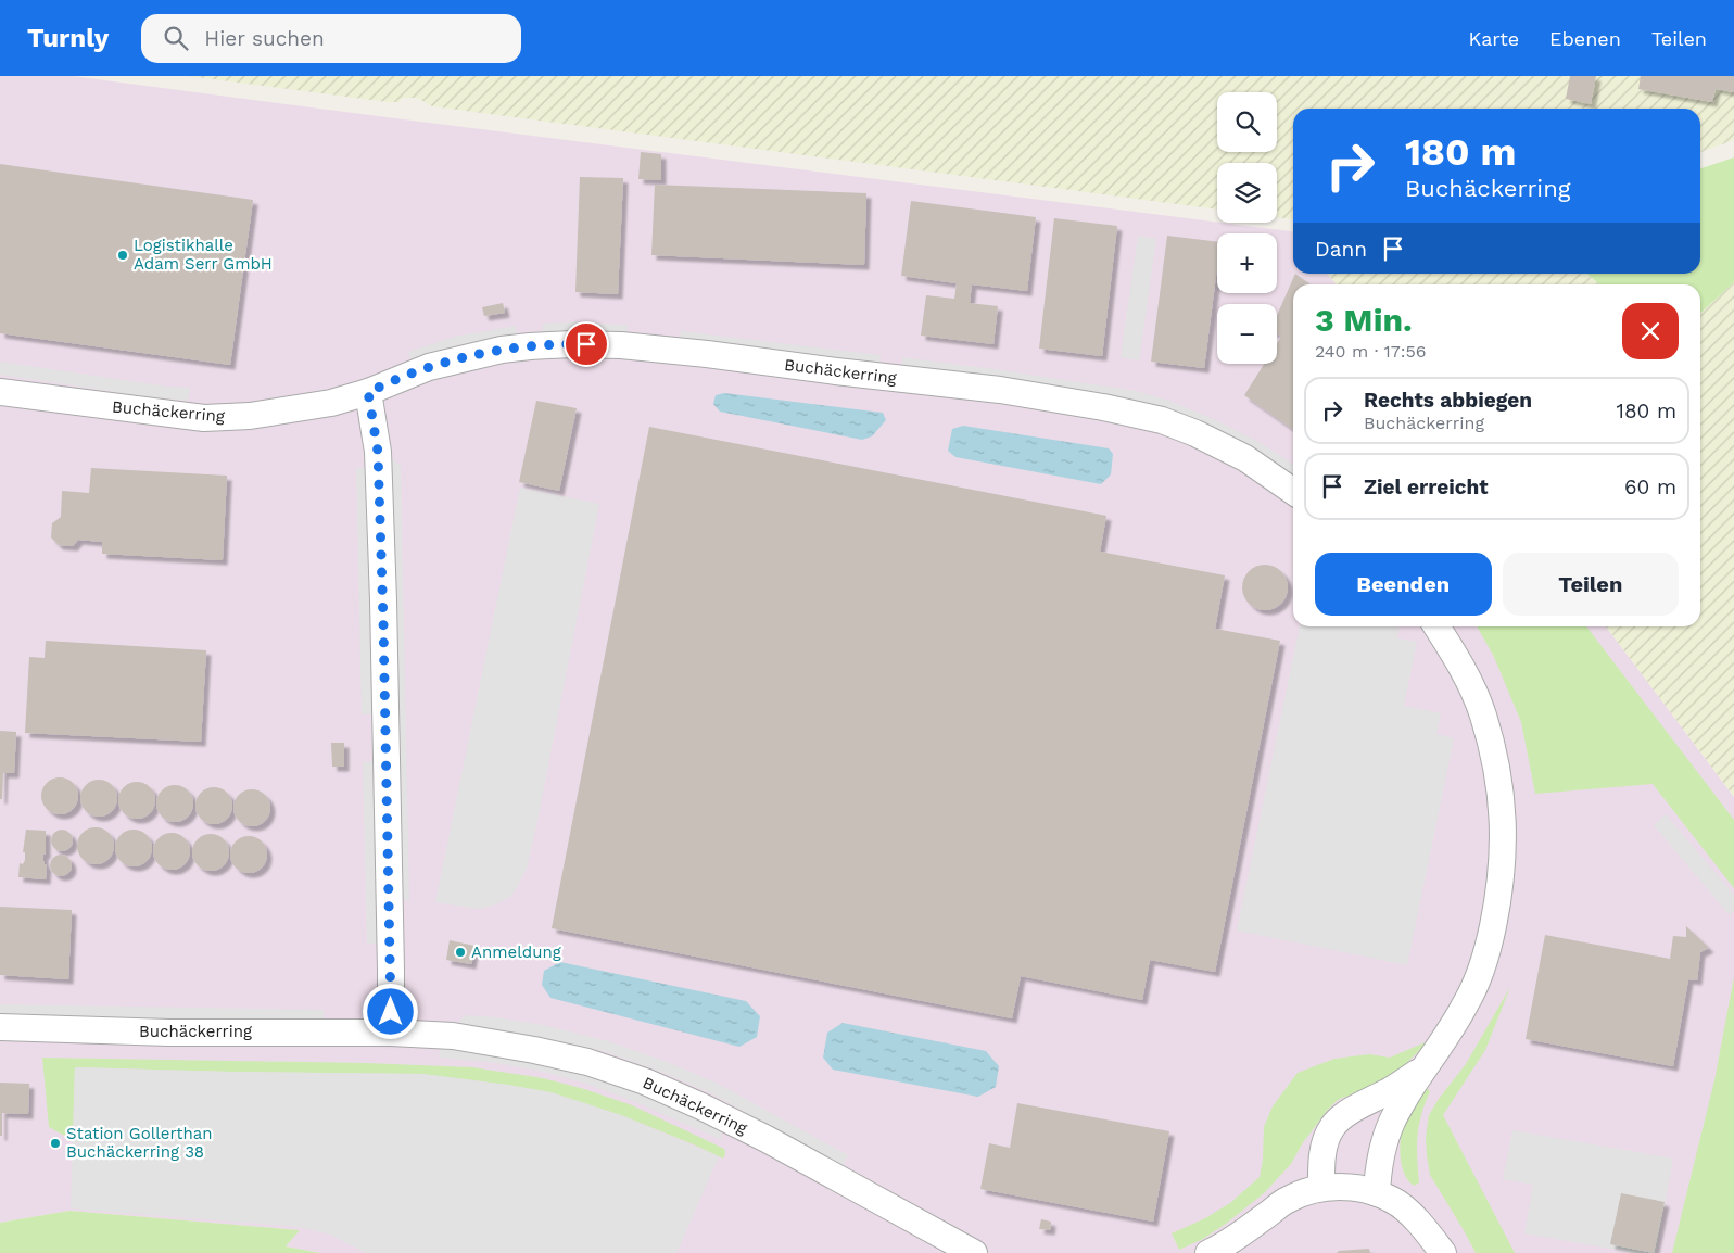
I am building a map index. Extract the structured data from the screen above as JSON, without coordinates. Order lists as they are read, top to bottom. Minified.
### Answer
{"streets":{"street":["Buchäckerring"]},"places":["Logistikhalle Adam Serr GmbH","Anmeldung","Station Gollerthan Buchäckerring 38"],"page":{"header":"Turnly","search":"Hier suchen","nav":["Karte","Ebenen","Teilen"],"map_buttons":["+","−"],"turn":["180 m","Buchäckerring"],"then":"Dann","heading":["3 Min.","240 m · 17:56"],"list":[{"name":"Rechts abbiegen","note":"Buchäckerring","value":"180 m"},{"name":"Ziel erreicht","value":"60 m"}],"buttons":["Beenden","Teilen"]}}
